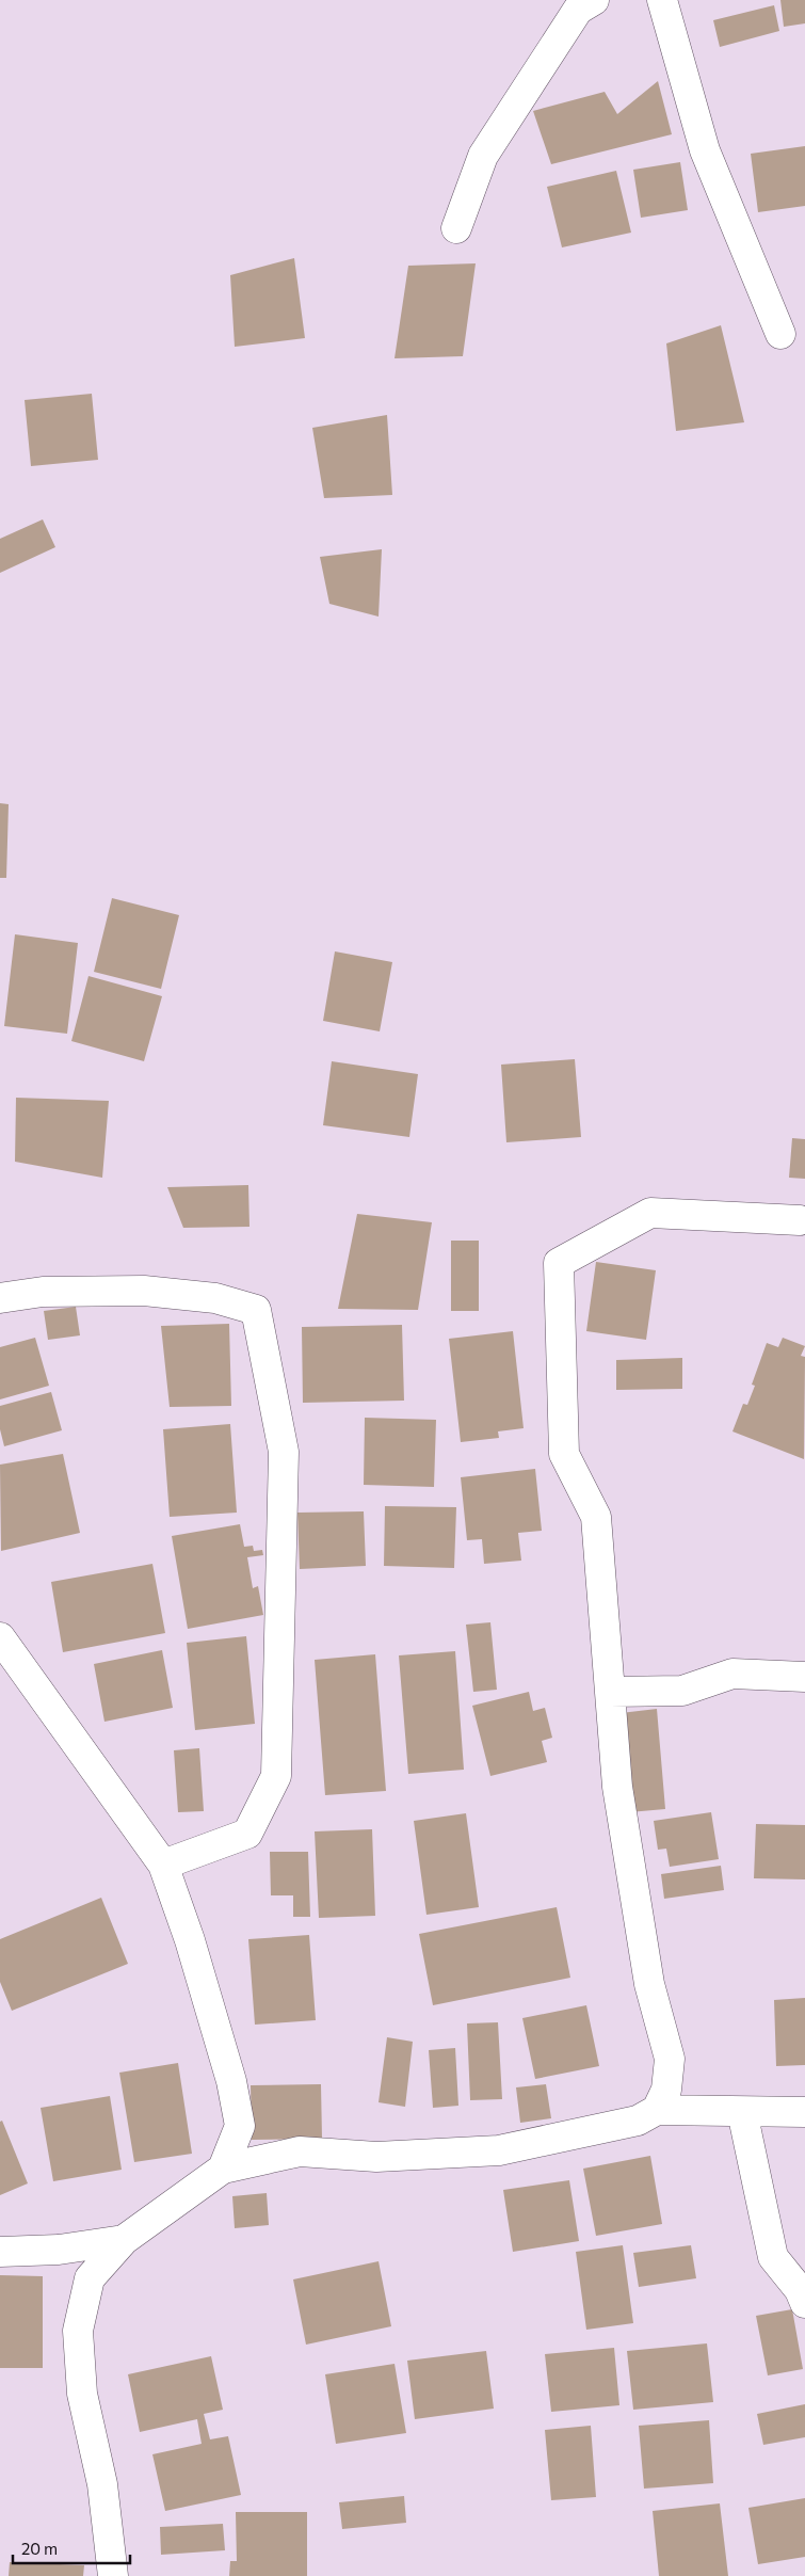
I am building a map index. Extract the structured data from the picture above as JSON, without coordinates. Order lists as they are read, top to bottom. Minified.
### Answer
{"scale_bar":"20 m"}
